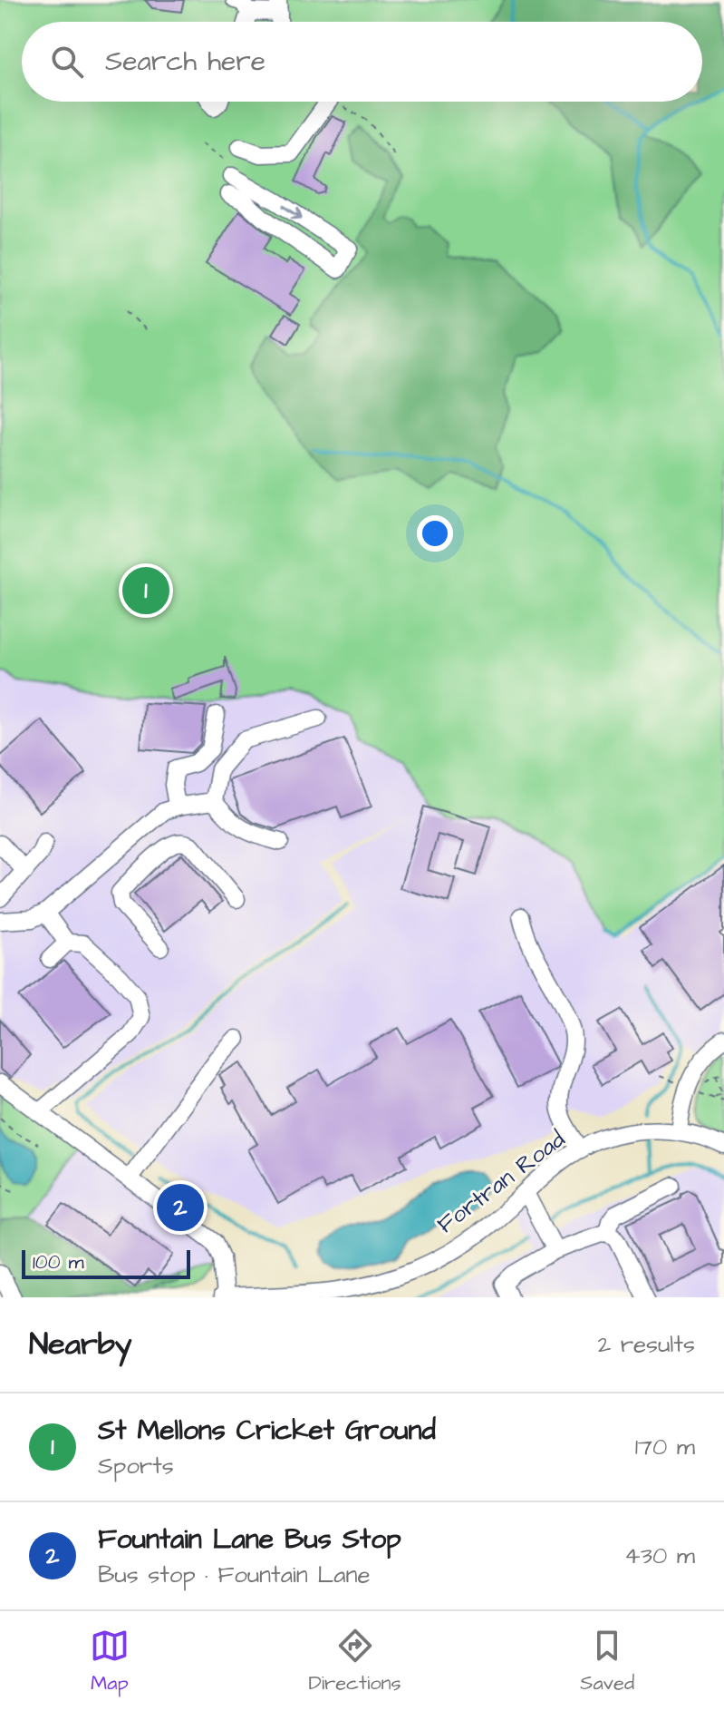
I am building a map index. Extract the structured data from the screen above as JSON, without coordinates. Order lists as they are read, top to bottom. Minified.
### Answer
{"streets":{"street":["Fortran Road"]},"scale_bar":"100 m","page":{"search":"Search here","pins":["1","2"],"scale":"100 m","heading":["Nearby","2 results"],"list":[{"mark":"1","name":"St Mellons Cricket Ground","note":"Sports","value":"170 m"},{"mark":"2","name":"Fountain Lane Bus Stop","note":"Bus stop · Fountain Lane","value":"430 m"}],"nav":["Map","Directions","Saved"]}}
